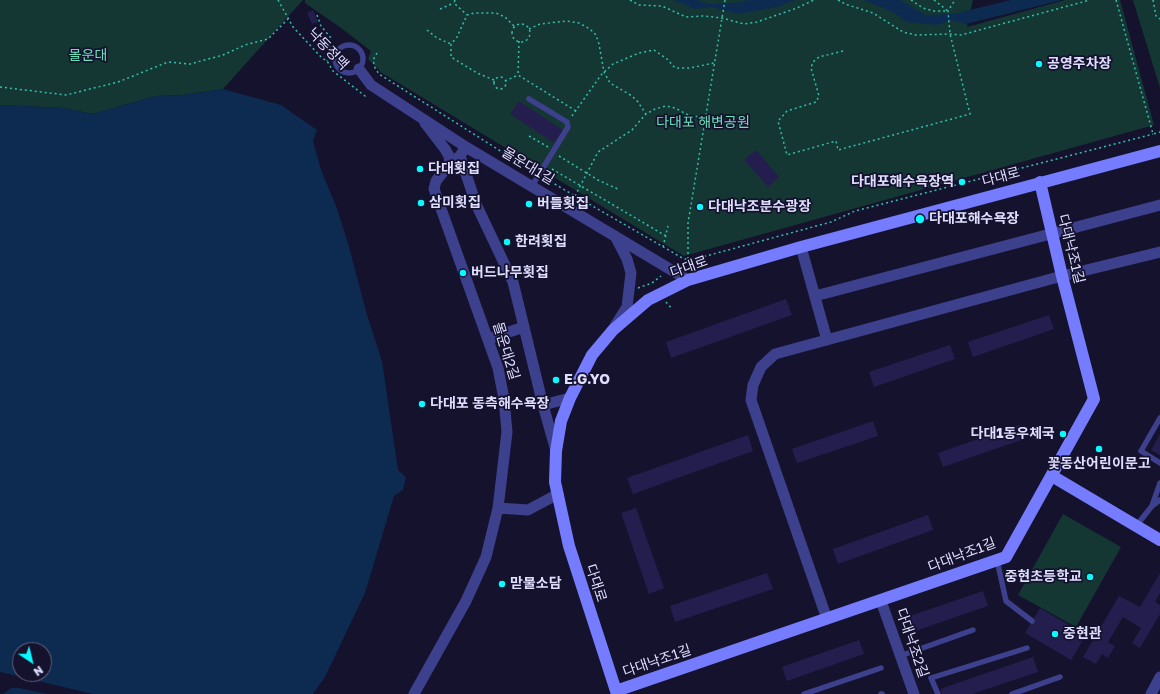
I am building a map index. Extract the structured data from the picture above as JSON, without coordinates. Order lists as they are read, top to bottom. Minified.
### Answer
{"streets":{"main road":["다대로","다대낙조1길"],"street":["몰운대1길","몰운대2길","다대낙조2길"],"path":["낙동정맥"]},"crossings":[["낙동정맥","몰운대1길"],["몰운대1길","다대로"],["다대로","다대낙조1길"],["다대낙조1길","다대낙조2길"]],"parks":["몰운대","다대포 해변공원"],"places":["공영주차장","다대횟집","다대포해수욕장역","삼미횟집","버들횟집","다대낙조분수광장","다대포해수욕장","한려횟집","버드나무횟집","E.G.YO","다대포 동측해수욕장","다대1동우체국","꽃동산어린이문고","중현초등학교","맏물소담","중현관"],"north":"bottom right"}
